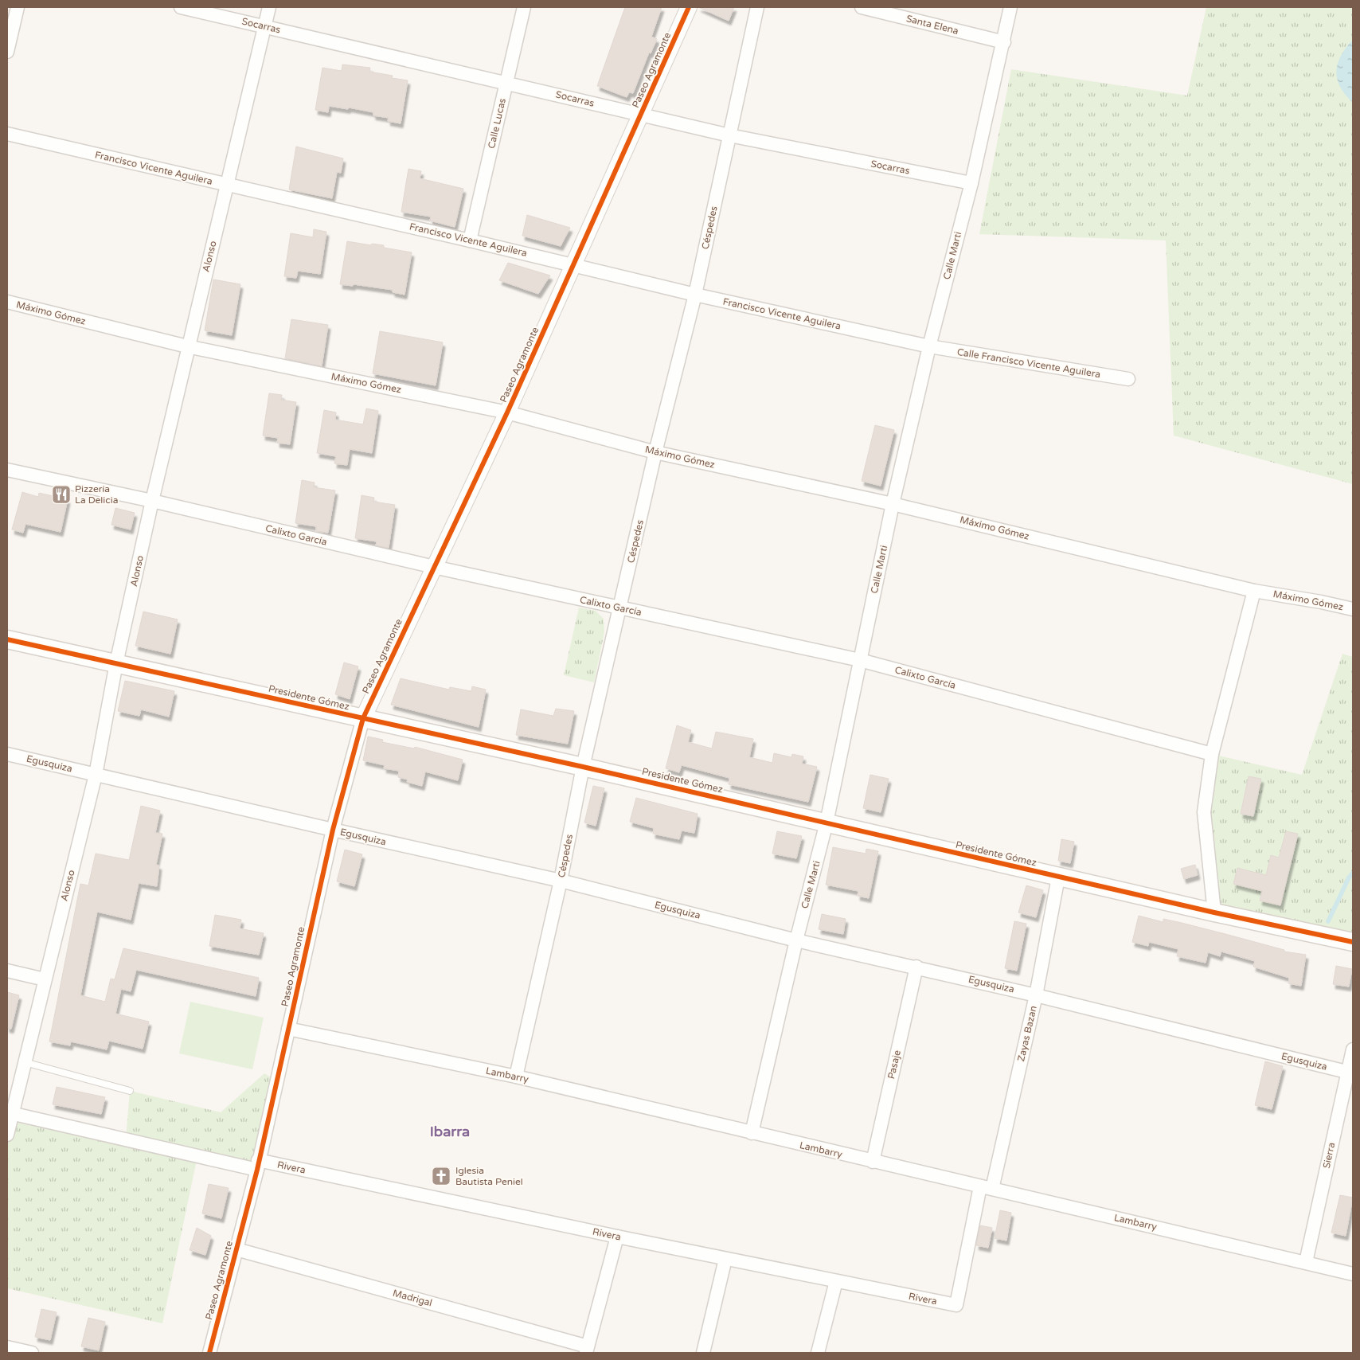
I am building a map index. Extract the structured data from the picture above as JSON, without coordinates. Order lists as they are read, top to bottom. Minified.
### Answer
{"streets":{"main road":["Presidente Gómez"],"street":["Santa Elena","Socarras","Paseo Agramonte","Calle Lucas","Francisco Vicente Aguilera","Céspedes","Calle Marti","Alonso","Máximo Gómez","Calle Francisco Vicente Aguilera","Calixto García","Egusquiza","Zayas Bazan","Pasaje","Lambarry","Sierra","Rivera","Madrigal"]},"crossings":[["Santa Elena","Calle Marti"],["Socarras","Paseo Agramonte"],["Socarras","Calle Lucas"],["Socarras","Céspedes"],["Socarras","Calle Marti"],["Socarras","Alonso"],["Paseo Agramonte","Francisco Vicente Aguilera"],["Paseo Agramonte","Máximo Gómez"],["Paseo Agramonte","Calixto García"],["Paseo Agramonte","Presidente Gómez"],["Paseo Agramonte","Egusquiza"],["Paseo Agramonte","Lambarry"],["Paseo Agramonte","Rivera"],["Paseo Agramonte","Madrigal"],["Calle Lucas","Francisco Vicente Aguilera"],["Francisco Vicente Aguilera","Céspedes"],["Francisco Vicente Aguilera","Calle Marti"],["Francisco Vicente Aguilera","Alonso"],["Francisco Vicente Aguilera","Calle Francisco Vicente Aguilera"],["Céspedes","Máximo Gómez"],["Céspedes","Calixto García"],["Céspedes","Presidente Gómez"],["Céspedes","Egusquiza"],["Céspedes","Lambarry"],["Calle Marti","Máximo Gómez"],["Calle Marti","Calle Francisco Vicente Aguilera"],["Calle Marti","Calixto García"],["Calle Marti","Presidente Gómez"],["Calle Marti","Egusquiza"],["Calle Marti","Lambarry"],["Alonso","Máximo Gómez"],["Alonso","Calixto García"],["Alonso","Presidente Gómez"],["Alonso","Egusquiza"],["Alonso","Rivera"],["Presidente Gómez","Zayas Bazan"],["Egusquiza","Zayas Bazan"],["Egusquiza","Pasaje"],["Egusquiza","Sierra"],["Zayas Bazan","Lambarry"],["Zayas Bazan","Rivera"],["Pasaje","Lambarry"],["Lambarry","Sierra"]],"districts":["Ibarra"],"places":{"restaurant":["Pizzería La Delicia"],"church":["Iglesia Bautista Peniel"]}}
